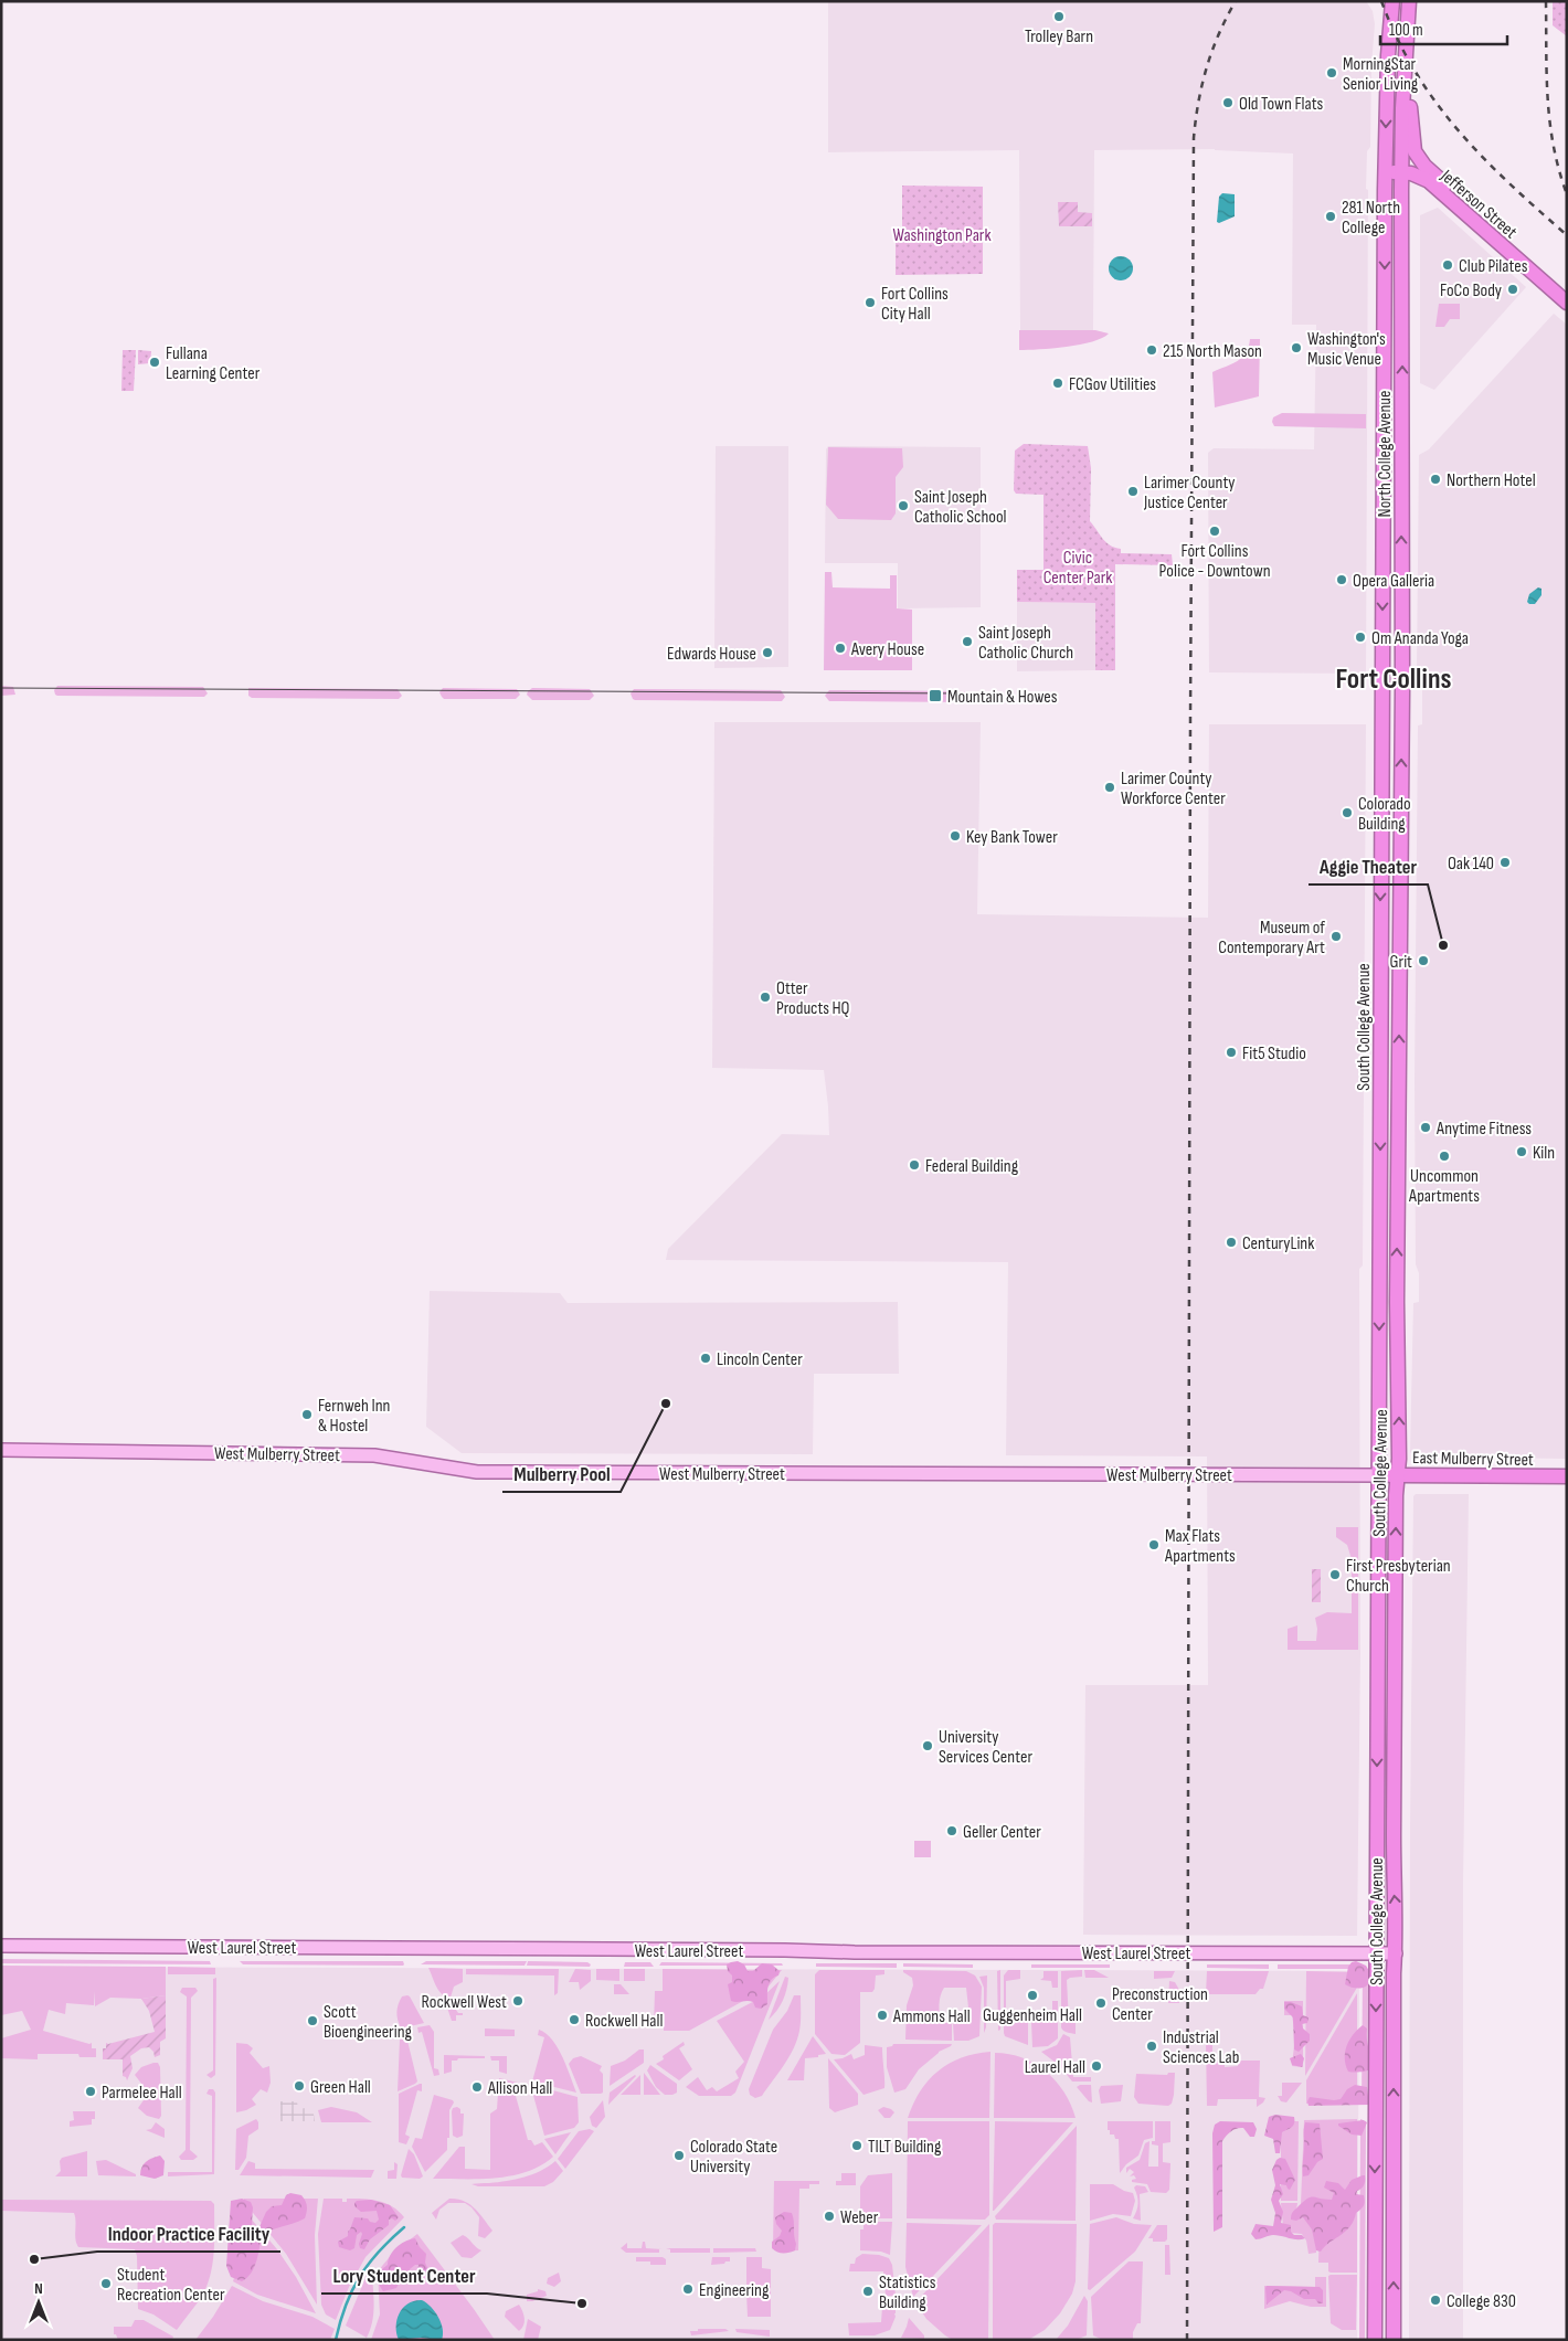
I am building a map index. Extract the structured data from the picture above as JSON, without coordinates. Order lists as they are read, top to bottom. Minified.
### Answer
{"streets":{"highway":["Jefferson Street","North College Avenue","South College Avenue","East Mulberry Street"],"main road":["West Mulberry Street","West Laurel Street"]},"crossings":[["Jefferson Street","North College Avenue"],["North College Avenue","South College Avenue"],["South College Avenue","West Mulberry Street"],["South College Avenue","East Mulberry Street"],["South College Avenue","West Laurel Street"],["West Mulberry Street","East Mulberry Street"]],"districts":["Fort Collins"],"parks":["Washington Park","Civic Center Park"],"places":{"other":["Trolley Barn","MorningStar Senior Living","Old Town Flats","281 North College","Club Pilates","FoCo Body","Fort Collins City Hall","Washington's Music Venue","215 North Mason","Fullana Learning Center","FCGov Utilities","Northern Hotel","Larimer County Justice Center","Saint Joseph Catholic School","Fort Collins Police - Downtown","Opera Galleria","Om Ananda Yoga","Saint Joseph Catholic Church","Avery House","Edwards House","Larimer County Workforce Center","Colorado Building","Key Bank Tower","Oak 140","Museum of Contemporary Art","Aggie Theater","Grit","Otter Products HQ","Fit5 Studio","Anytime Fitness","Kiln","Uncommon Apartments","Federal Building","CenturyLink","Lincoln Center","Mulberry Pool","Fernweh Inn & Hostel","Max Flats Apartments","First Presbyterian Church","University Services Center","Geller Center","Guggenheim Hall","Rockwell West","Preconstruction Center","Ammons Hall","Rockwell Hall","Scott Bioengineering","Industrial Sciences Lab","Laurel Hall","Green Hall","Allison Hall","Parmelee Hall","TILT Building","Colorado State University","Weber","Indoor Practice Facility","Student Recreation Center","Engineering","Statistics Building","College 830","Lory Student Center"],"transit":["Mountain & Howes"]},"scale_bar":"100 m","north":"top"}
